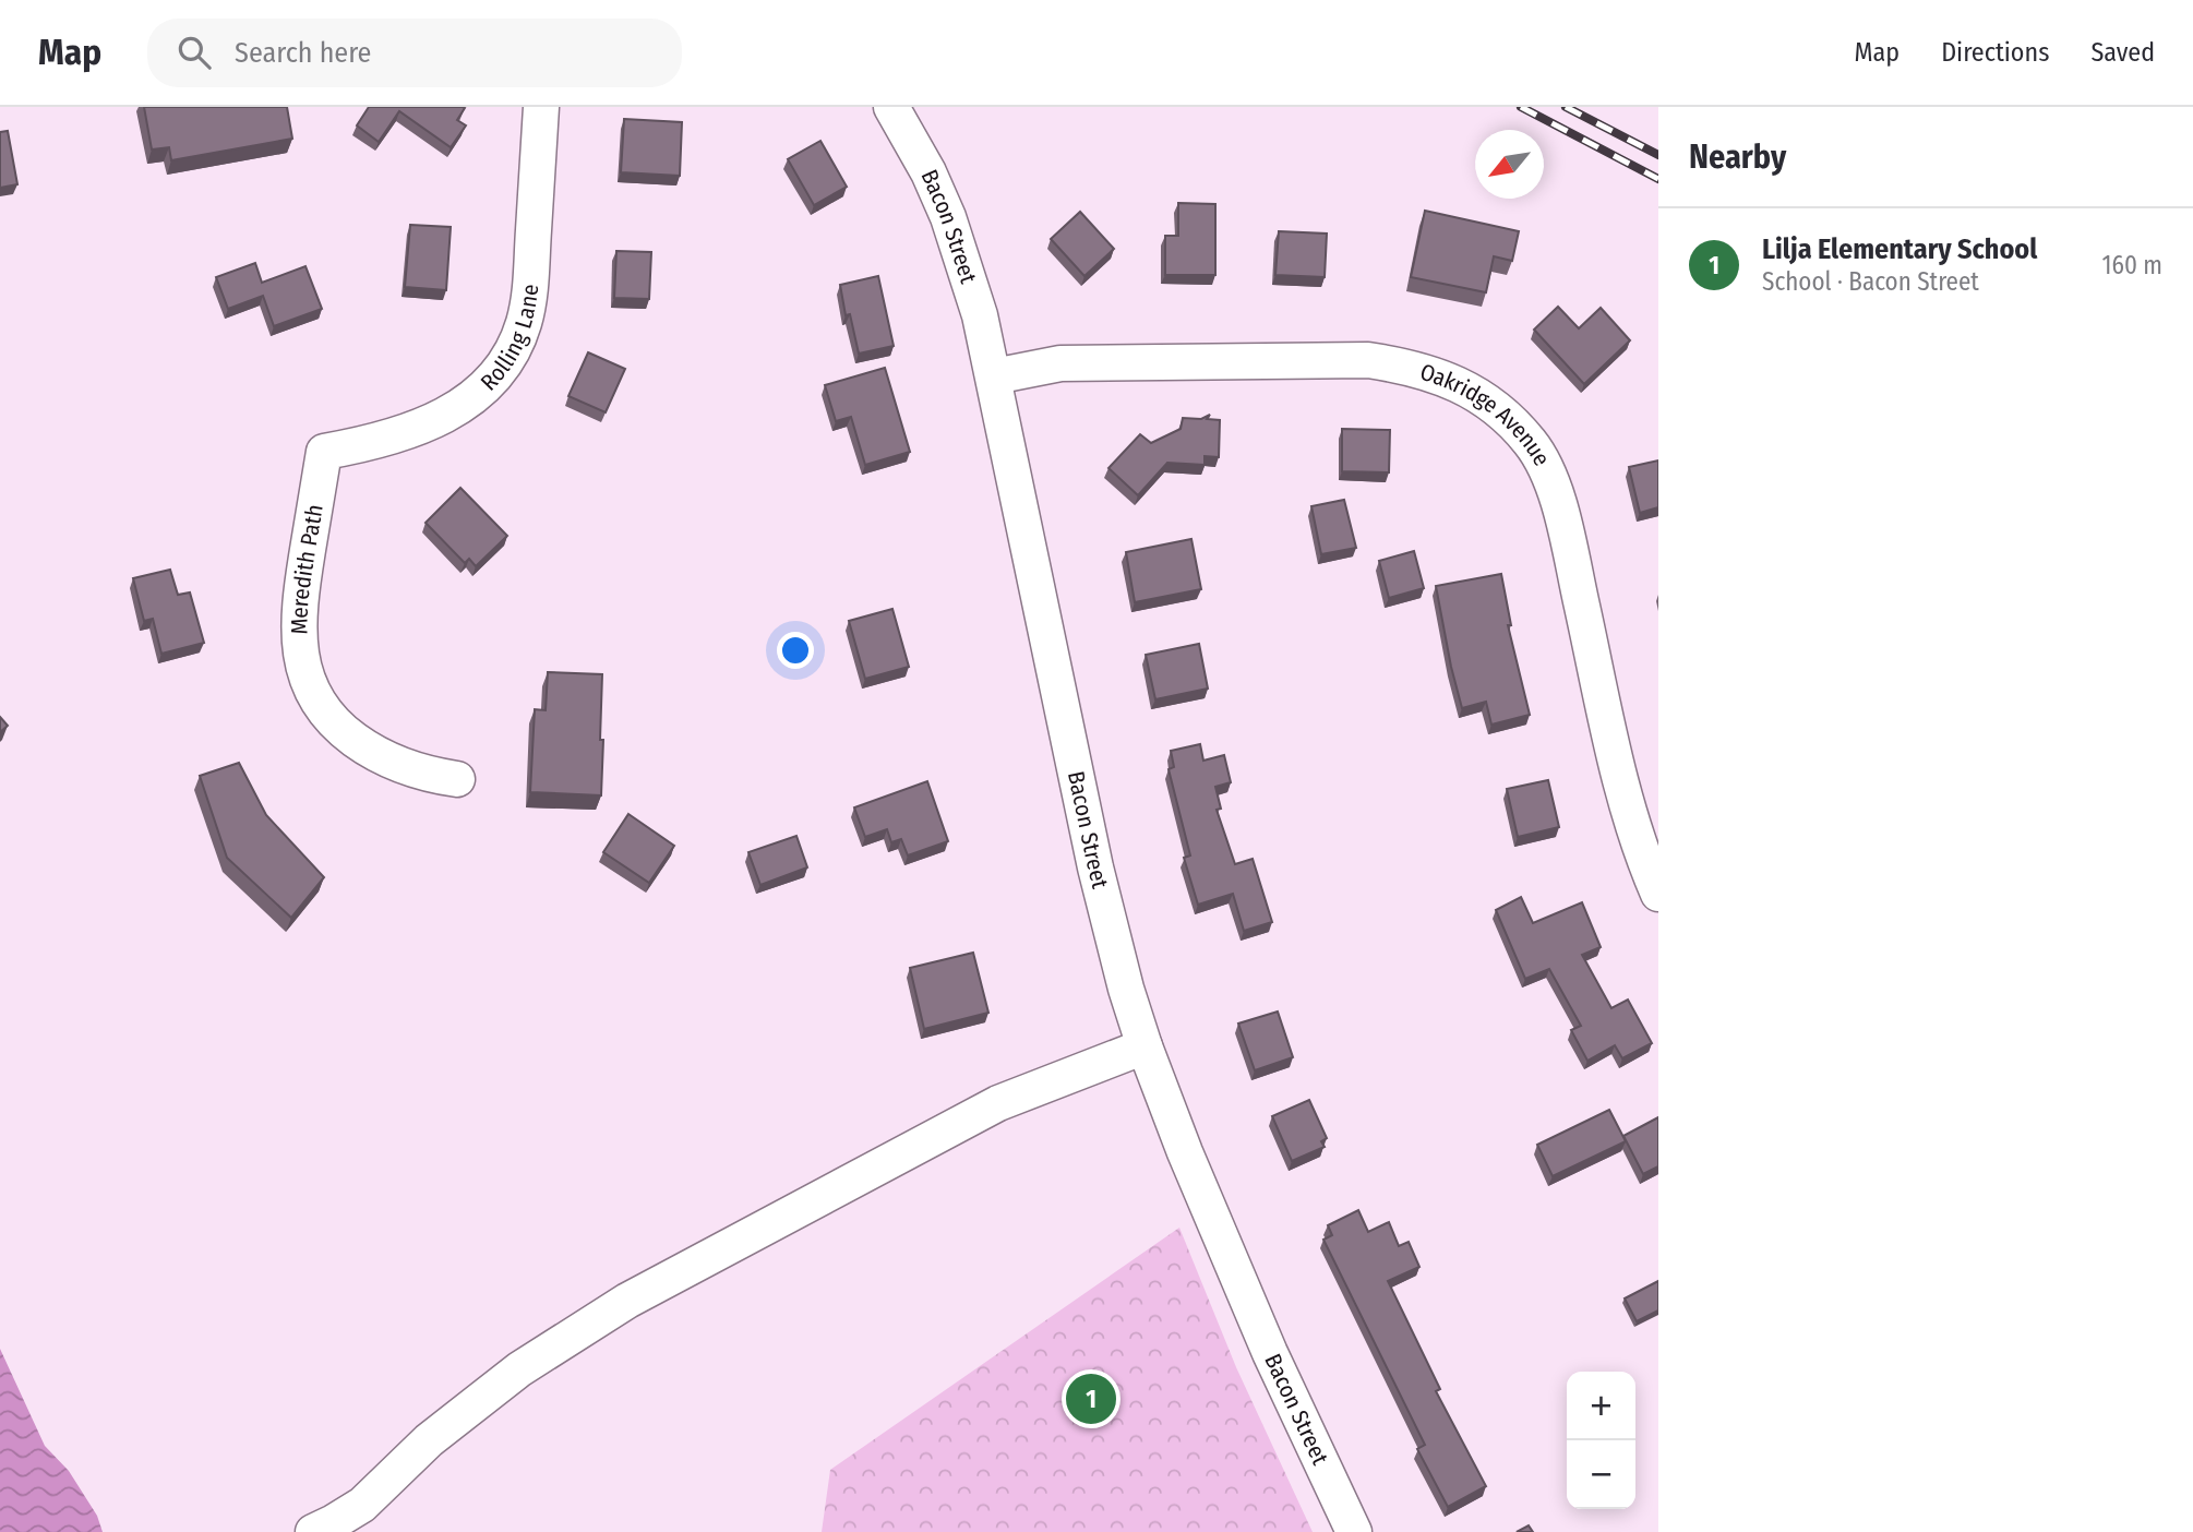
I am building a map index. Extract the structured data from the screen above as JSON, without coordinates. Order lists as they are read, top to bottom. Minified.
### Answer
{"streets":{"street":["Bacon Street","Rolling Lane","Oakridge Avenue","Meredith Path"]},"crossings":[["Bacon Street","Oakridge Avenue"],["Rolling Lane","Meredith Path"]],"north":"bottom left","page":{"header":"Map","search":"Search here","nav":["Map","Directions","Saved"],"heading":"Nearby","list":[{"mark":"1","name":"Lilja Elementary School","note":"School · Bacon Street","value":"160 m"}],"pins":"1","map_buttons":["+","−"]}}
